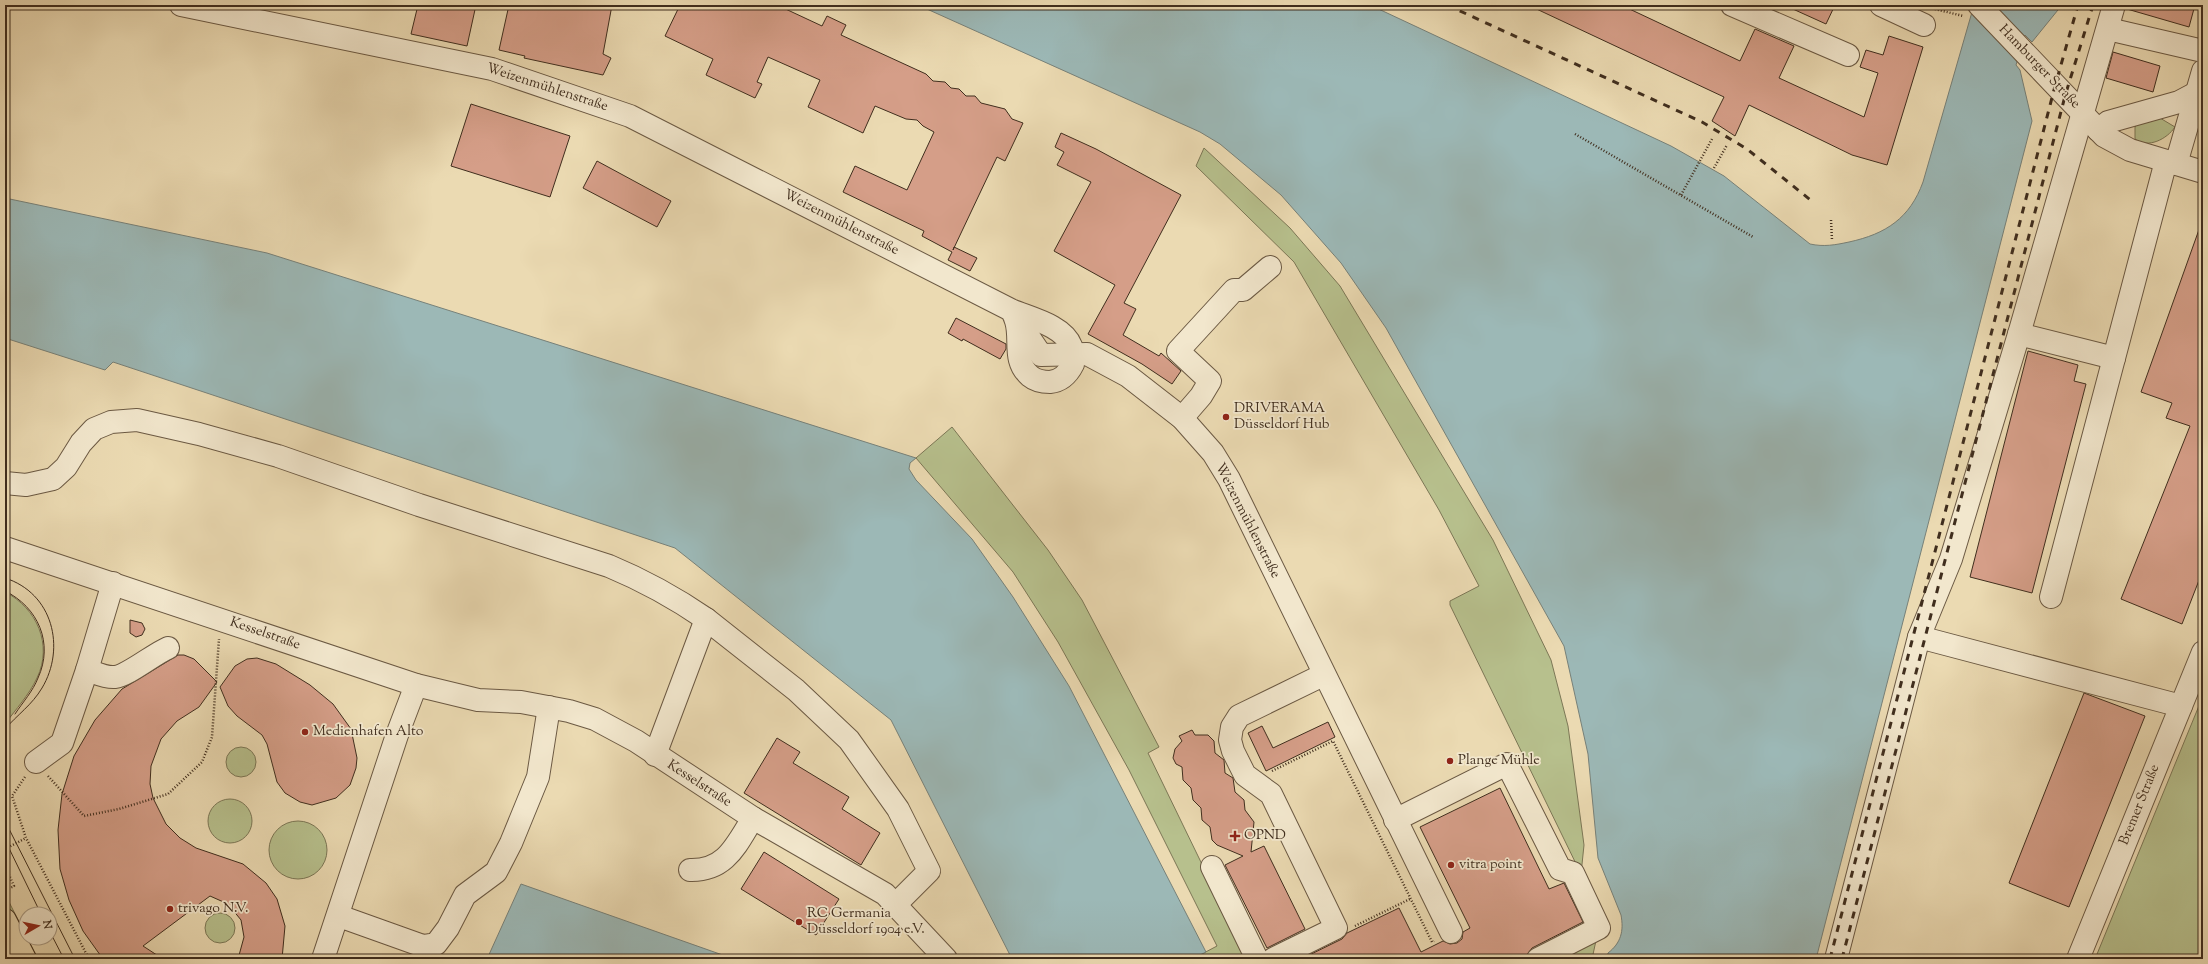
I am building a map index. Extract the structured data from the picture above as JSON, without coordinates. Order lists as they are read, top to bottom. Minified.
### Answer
{"streets":{"street":["Hamburger Straße","Weizenmühlenstraße","Kesselstraße","Bremer Straße"]},"places":{"other":["DRIVERAMA Düsseldorf Hub","Medienhafen Alto","Plange Mühle","vitra point","trivago N.V.","RC Germania Düsseldorf 1904 e.V."],"health":["OPND"]},"north":"right"}
